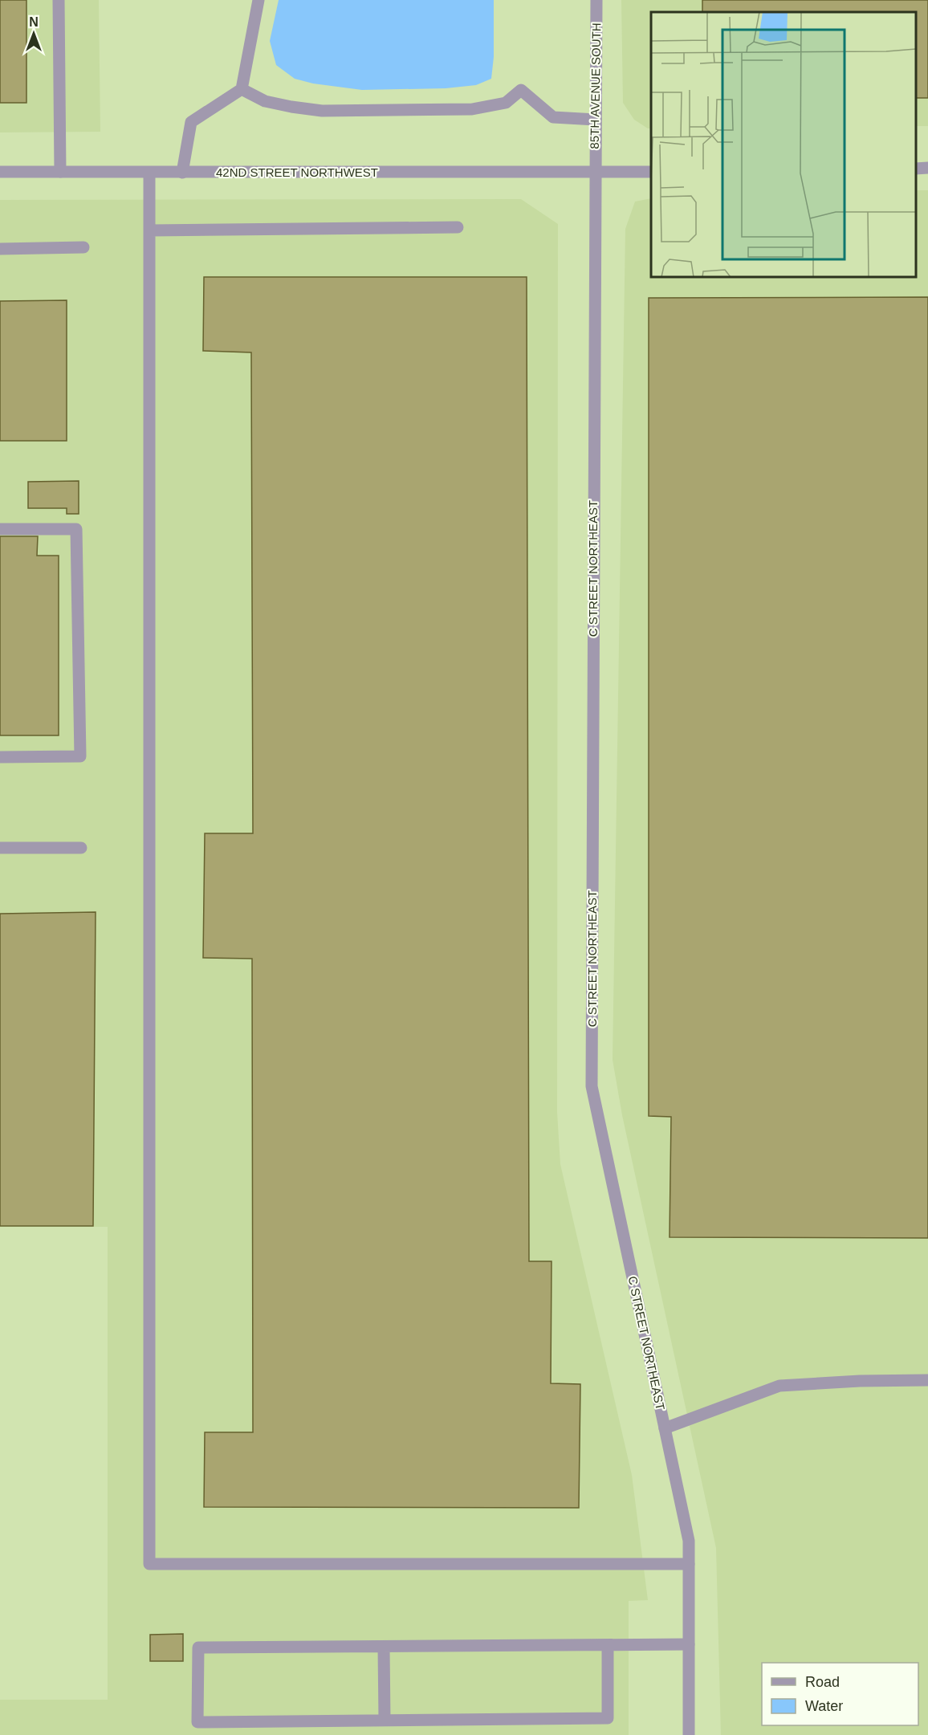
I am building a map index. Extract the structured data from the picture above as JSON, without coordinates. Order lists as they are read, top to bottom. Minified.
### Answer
{"streets":{"street":["85TH AVENUE SOUTH","42ND STREET NORTHWEST","C STREET NORTHEAST"]},"crossings":[["85TH AVENUE SOUTH","42ND STREET NORTHWEST"],["85TH AVENUE SOUTH","C STREET NORTHEAST"],["42ND STREET NORTHWEST","C STREET NORTHEAST"]],"legend":["Road","Water"],"north":"top"}
